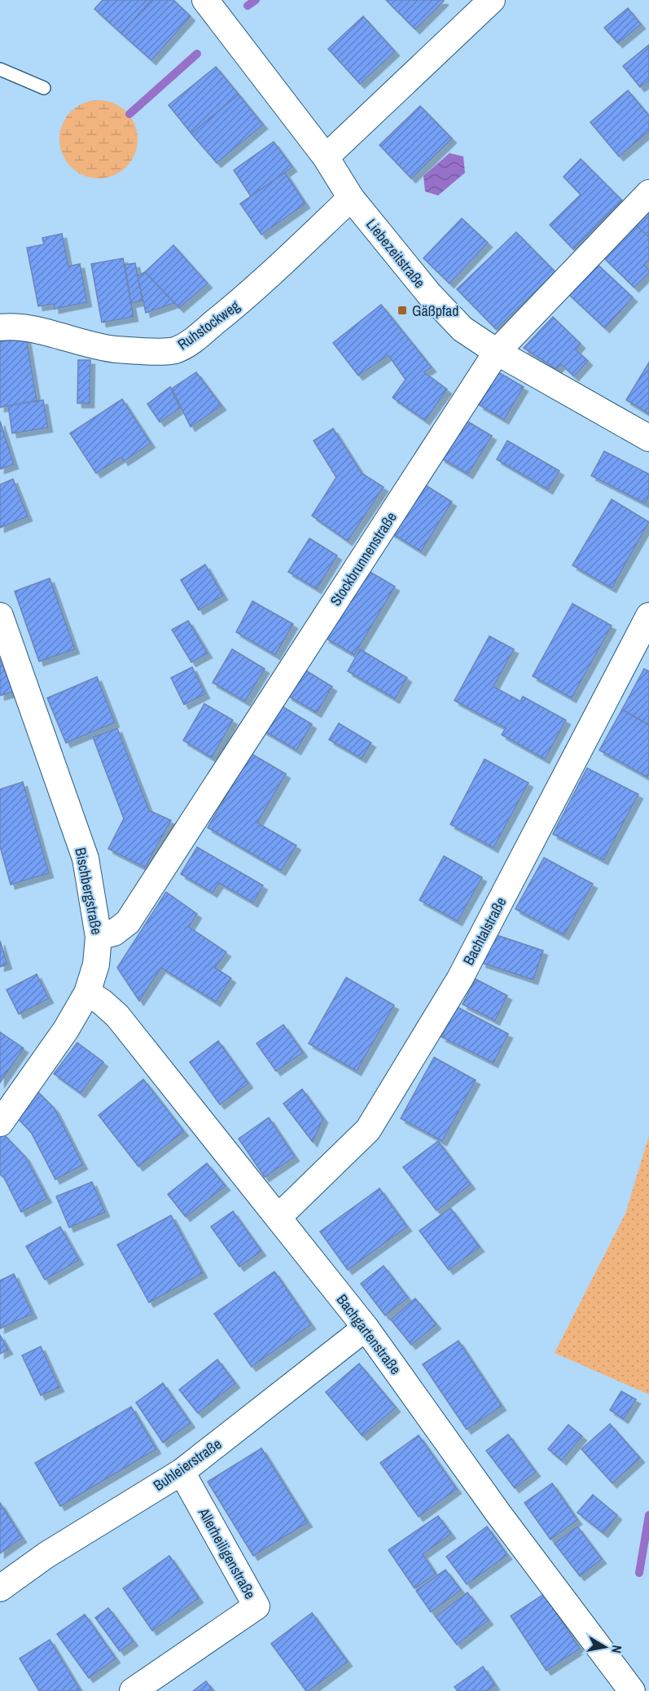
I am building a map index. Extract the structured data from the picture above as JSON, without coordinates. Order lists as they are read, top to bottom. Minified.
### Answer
{"streets":{"street":["Liebezeitstraße","Ruhstockweg","Stockbrunnenstraße","Bischbergstraße","Bachtalstraße","Bachgartenstraße","Buhleierstraße","Allerheiligenstraße"]},"crossings":[["Liebezeitstraße","Ruhstockweg"],["Liebezeitstraße","Stockbrunnenstraße"],["Stockbrunnenstraße","Bischbergstraße"],["Bischbergstraße","Bachgartenstraße"],["Bachtalstraße","Bachgartenstraße"],["Bachgartenstraße","Buhleierstraße"],["Buhleierstraße","Allerheiligenstraße"]],"places":{"transit":["Gäßpfad"]},"north":"right"}
